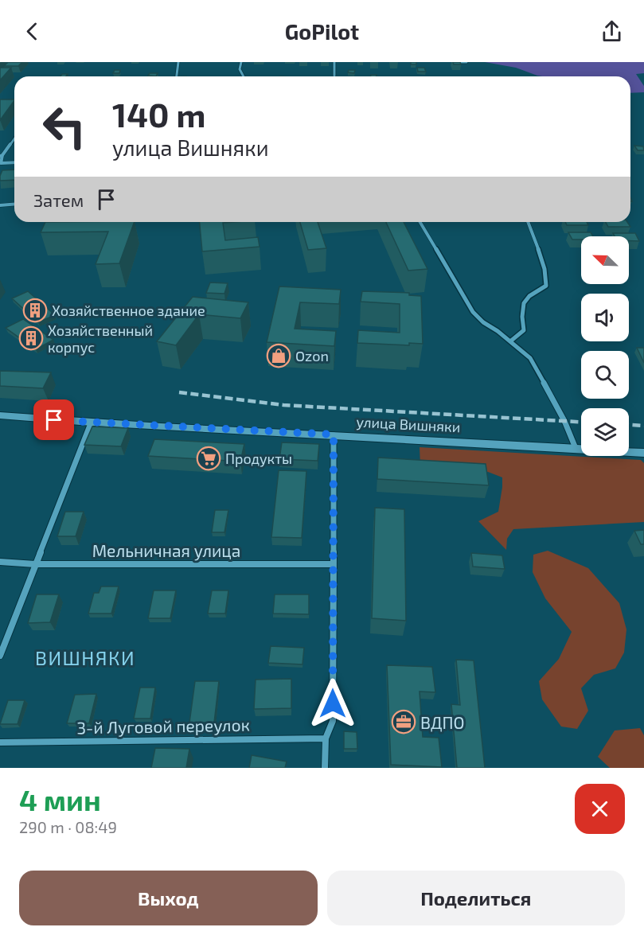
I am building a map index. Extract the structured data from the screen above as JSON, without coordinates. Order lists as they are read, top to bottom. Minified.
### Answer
{"streets":{"street":["улица Вишняки","Мельничная улица","3-й Луговой переулок"]},"districts":["ВИШНЯКИ"],"places":{"building":["Хозяйственное здание","Хозяйственный корпус"],"shop":["Ozon"],"supermarket":["Продукты"],"office":["ВДПО"]},"north":"top left","page":{"header":"GoPilot","turn":["140 m","улица Вишняки"],"then":"Затем","heading":["4 мин","290 m · 08:49"],"buttons":["Выход","Поделиться"]}}
